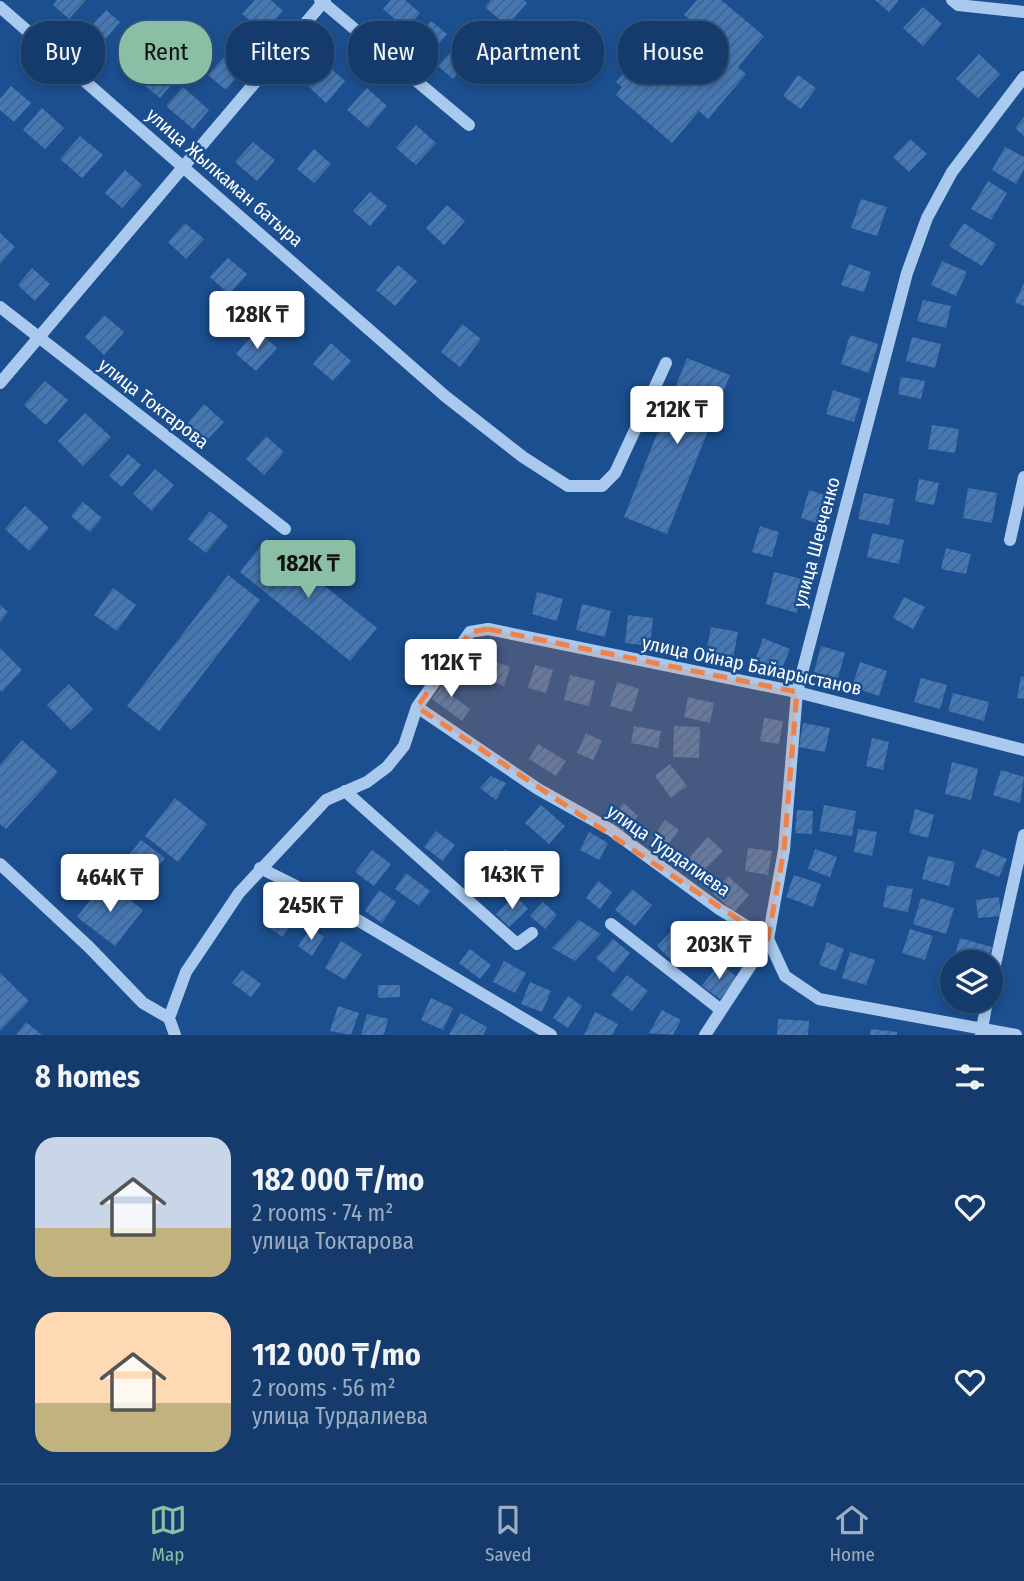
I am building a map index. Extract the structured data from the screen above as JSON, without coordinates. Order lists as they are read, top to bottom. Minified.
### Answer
{"streets":{"street":["улица Жылкаман батыра","улица Токтарова","улица Шевченко","улица Ойнар Байарыстанов","улица Турдалиева"]},"crossings":[["улица Шевченко","улица Ойнар Байарыстанов"],["улица Шевченко","улица Турдалиева"],["улица Ойнар Байарыстанов","улица Турдалиева"]],"page":{"chip":["Buy","Rent","Filters","New","Apartment","House"],"price":["128K ₸","212K ₸","182K ₸","112K ₸","143K ₸","464K ₸","245K ₸","203K ₸"],"heading":"8 homes","list":[{"name":"182 000 ₸/mo","note":"2 rooms · 74 m² · улица Токтарова"},{"name":"112 000 ₸/mo","note":"2 rooms · 56 m² · улица Турдалиева"}],"tabs":["Map","Saved","Home"]}}
